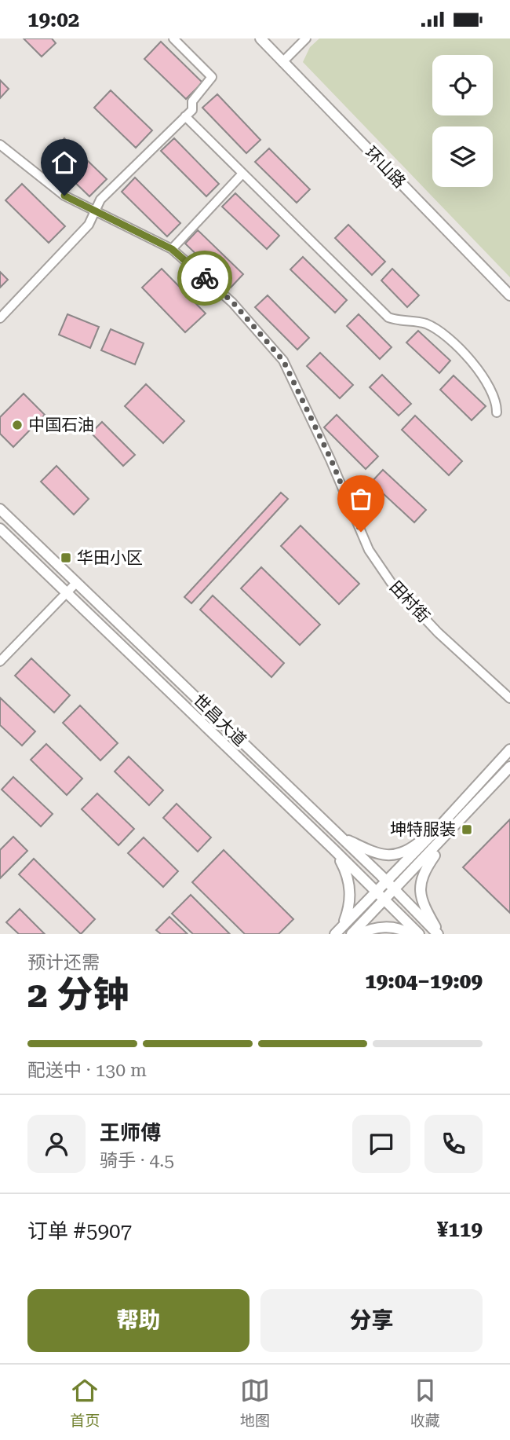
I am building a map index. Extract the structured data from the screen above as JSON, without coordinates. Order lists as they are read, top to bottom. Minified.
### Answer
{"streets":{"main road":["环山路","世昌大道"],"street":["田村街"]},"places":{"other":["中国石油"],"transit":["华田小区","坤特服装"]},"page":{"status":"19:02","heading":["2 分钟","预计还需","19:04–19:09"],"panel":["王师傅","骑手 · 4.5","订单 #5907","¥119"],"bar":"配送中 · 130 m","buttons":["帮助","分享"],"tabs":["首页","地图","收藏"]}}
